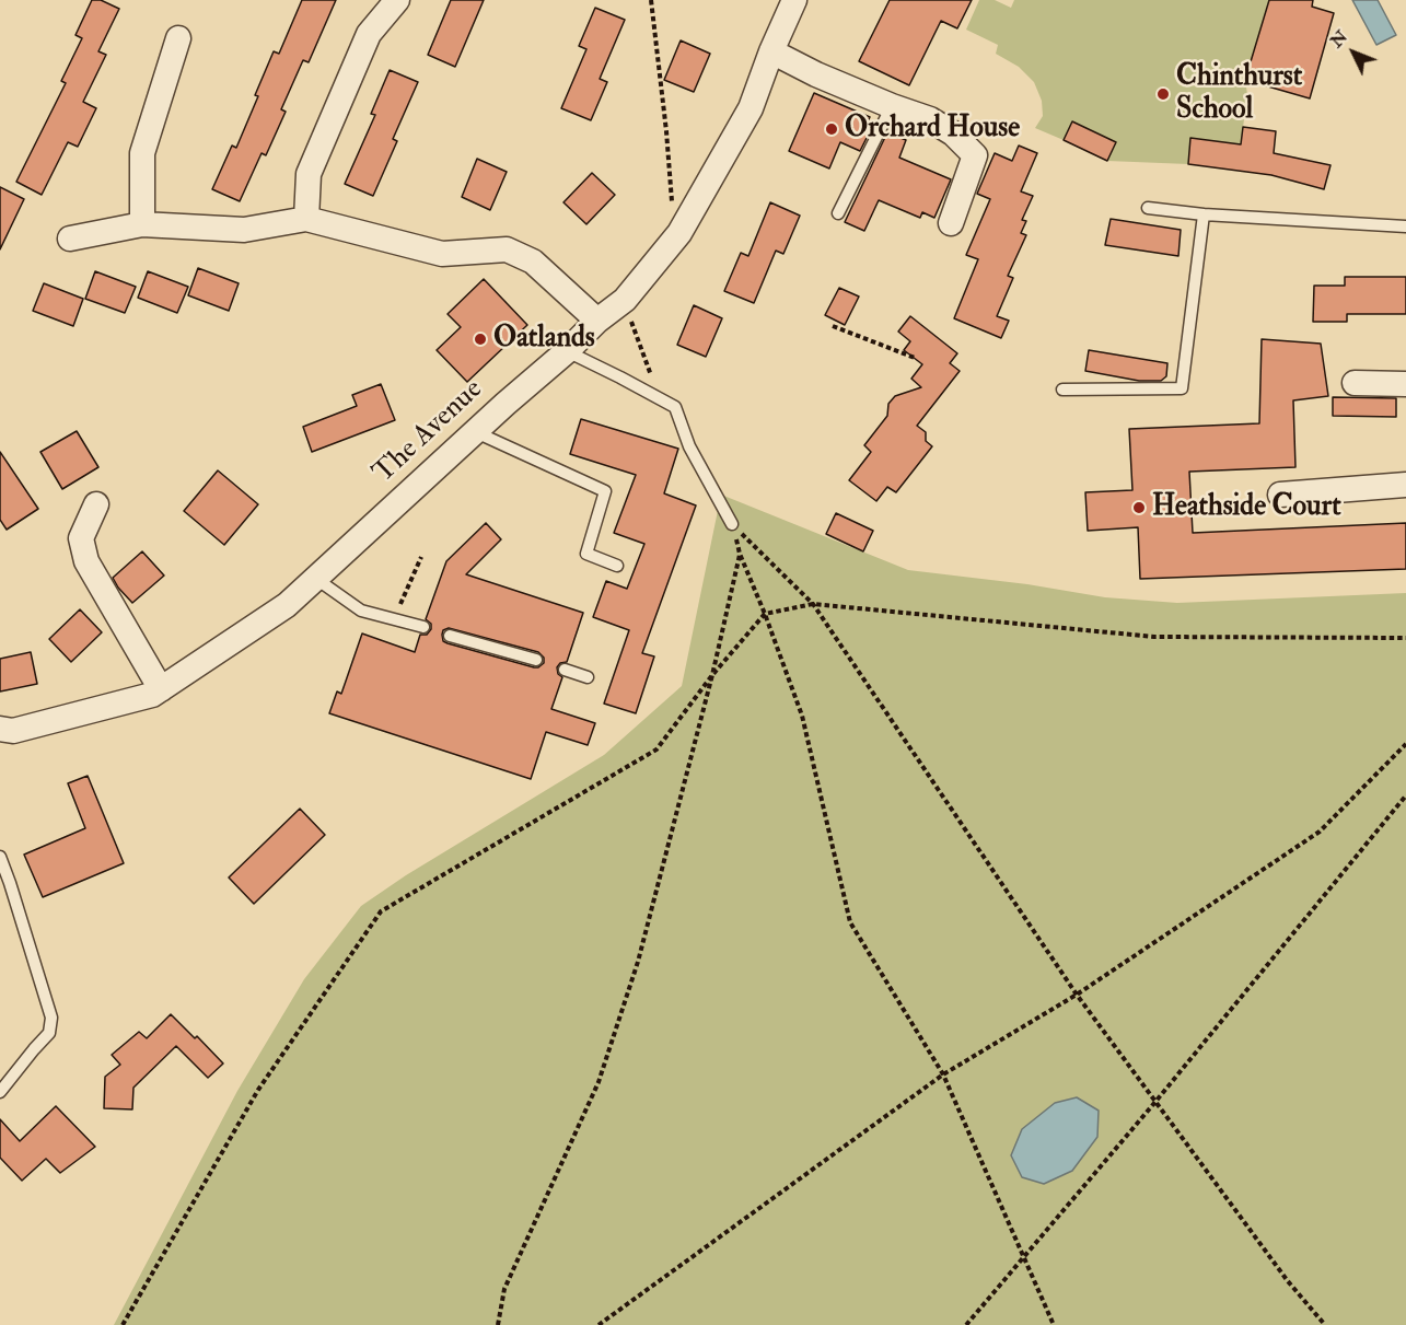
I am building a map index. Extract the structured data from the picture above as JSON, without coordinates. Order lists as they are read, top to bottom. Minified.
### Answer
{"streets":{"street":["The Avenue"]},"places":["Chinthurst School","Orchard House","Oatlands","Heathside Court"],"north":"top left"}
